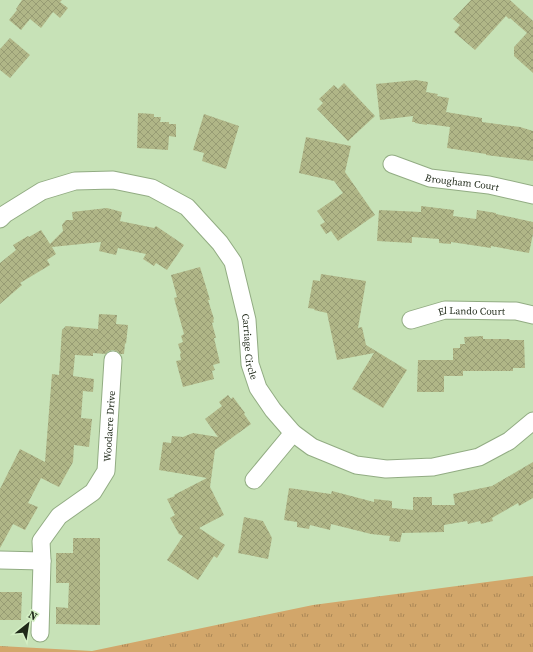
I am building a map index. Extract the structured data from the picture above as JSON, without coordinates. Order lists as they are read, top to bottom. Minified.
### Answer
{"streets":{"street":["Brougham Court","El Lando Court","Carriage Circle","Woodacre Drive"]},"north":"top right"}
